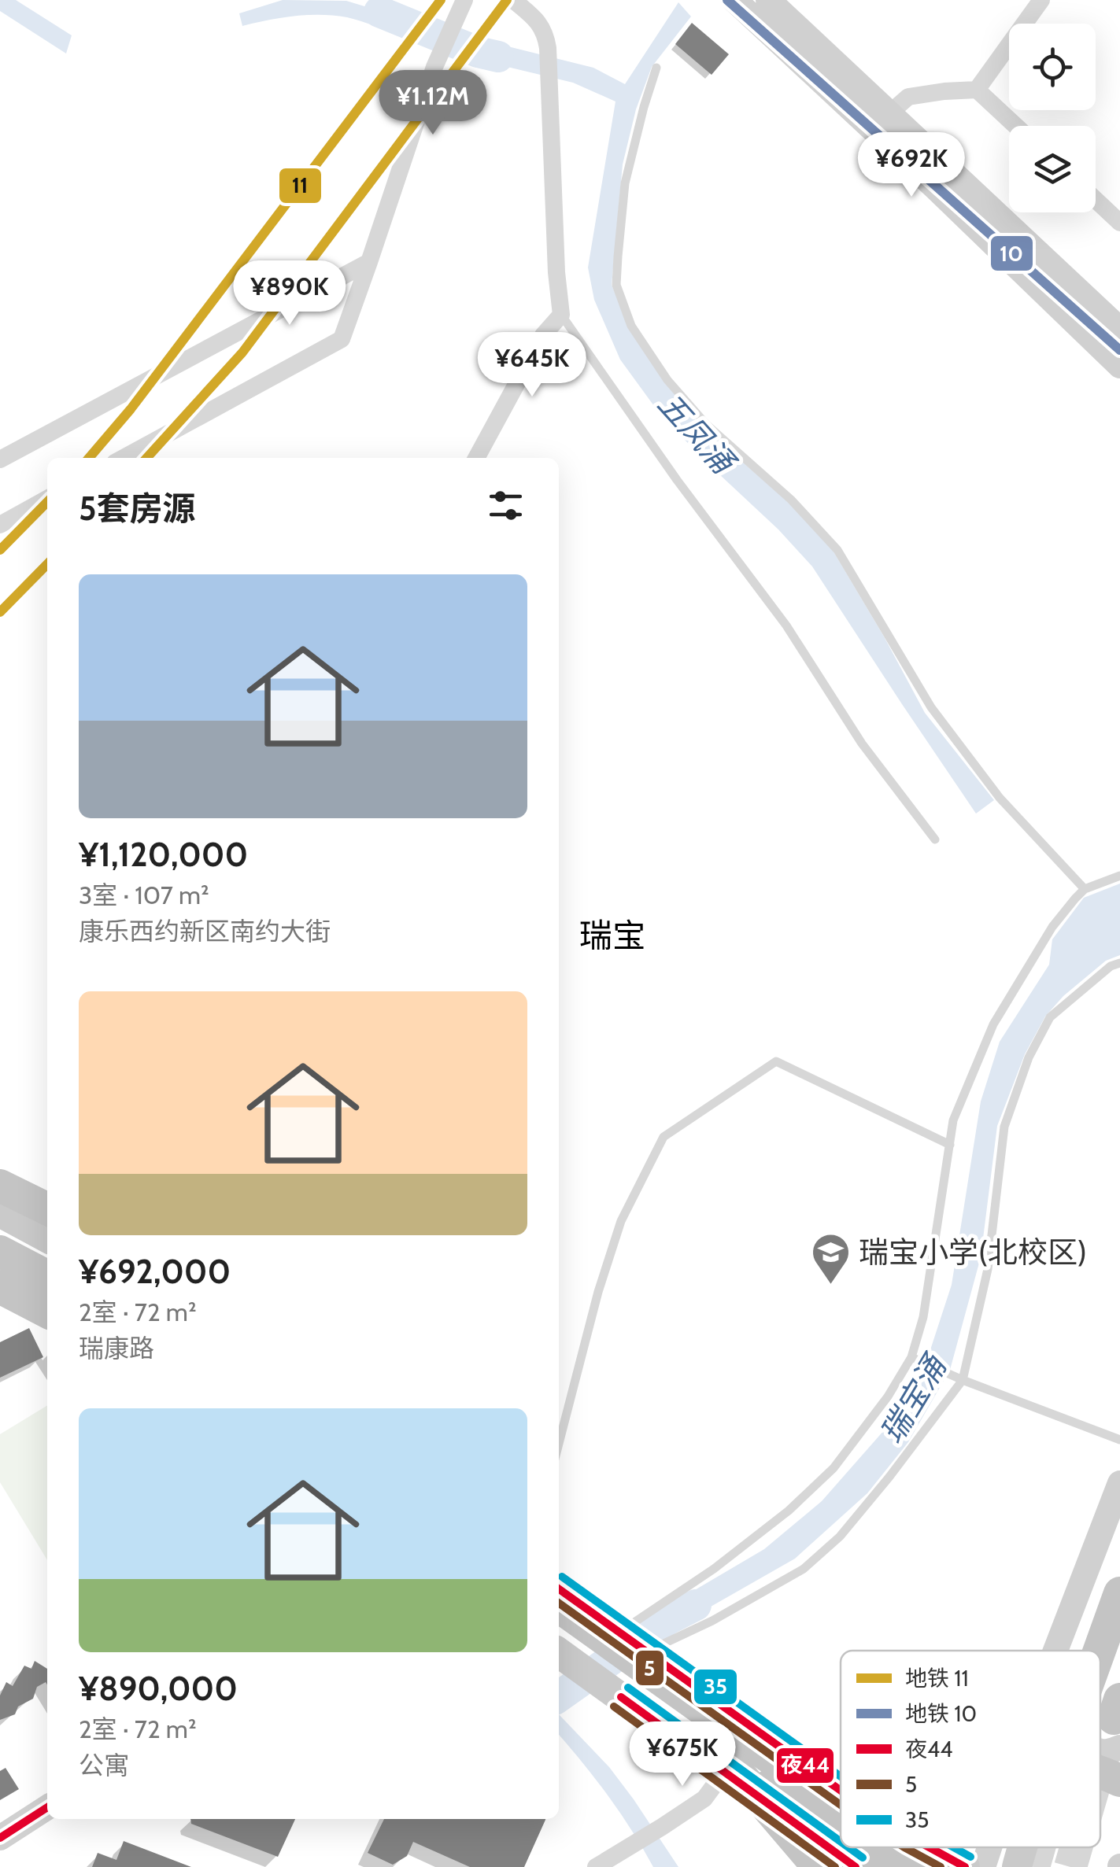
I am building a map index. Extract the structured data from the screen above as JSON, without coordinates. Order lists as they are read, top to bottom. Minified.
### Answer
{"districts":["瑞宝"],"water":["五凤涌","瑞宝涌"],"places":{"school or university":["瑞宝小学(北校区)"]},"lines":["metro line 11","metro line 10","transit line 35","transit line 夜44","transit line 5"],"legend":["地铁 11","地铁 10","夜44","5","35"],"page":{"price":["¥1.12M","¥692K","¥890K","¥645K","¥675K"],"heading":"5套房源","list":[{"name":"¥1,120,000","note":"3室 · 107 m² · 康乐西约新区南约大街"},{"name":"¥692,000","note":"2室 · 72 m² · 瑞康路"},{"name":"¥890,000","note":"2室 · 72 m² · 公寓"}]}}
